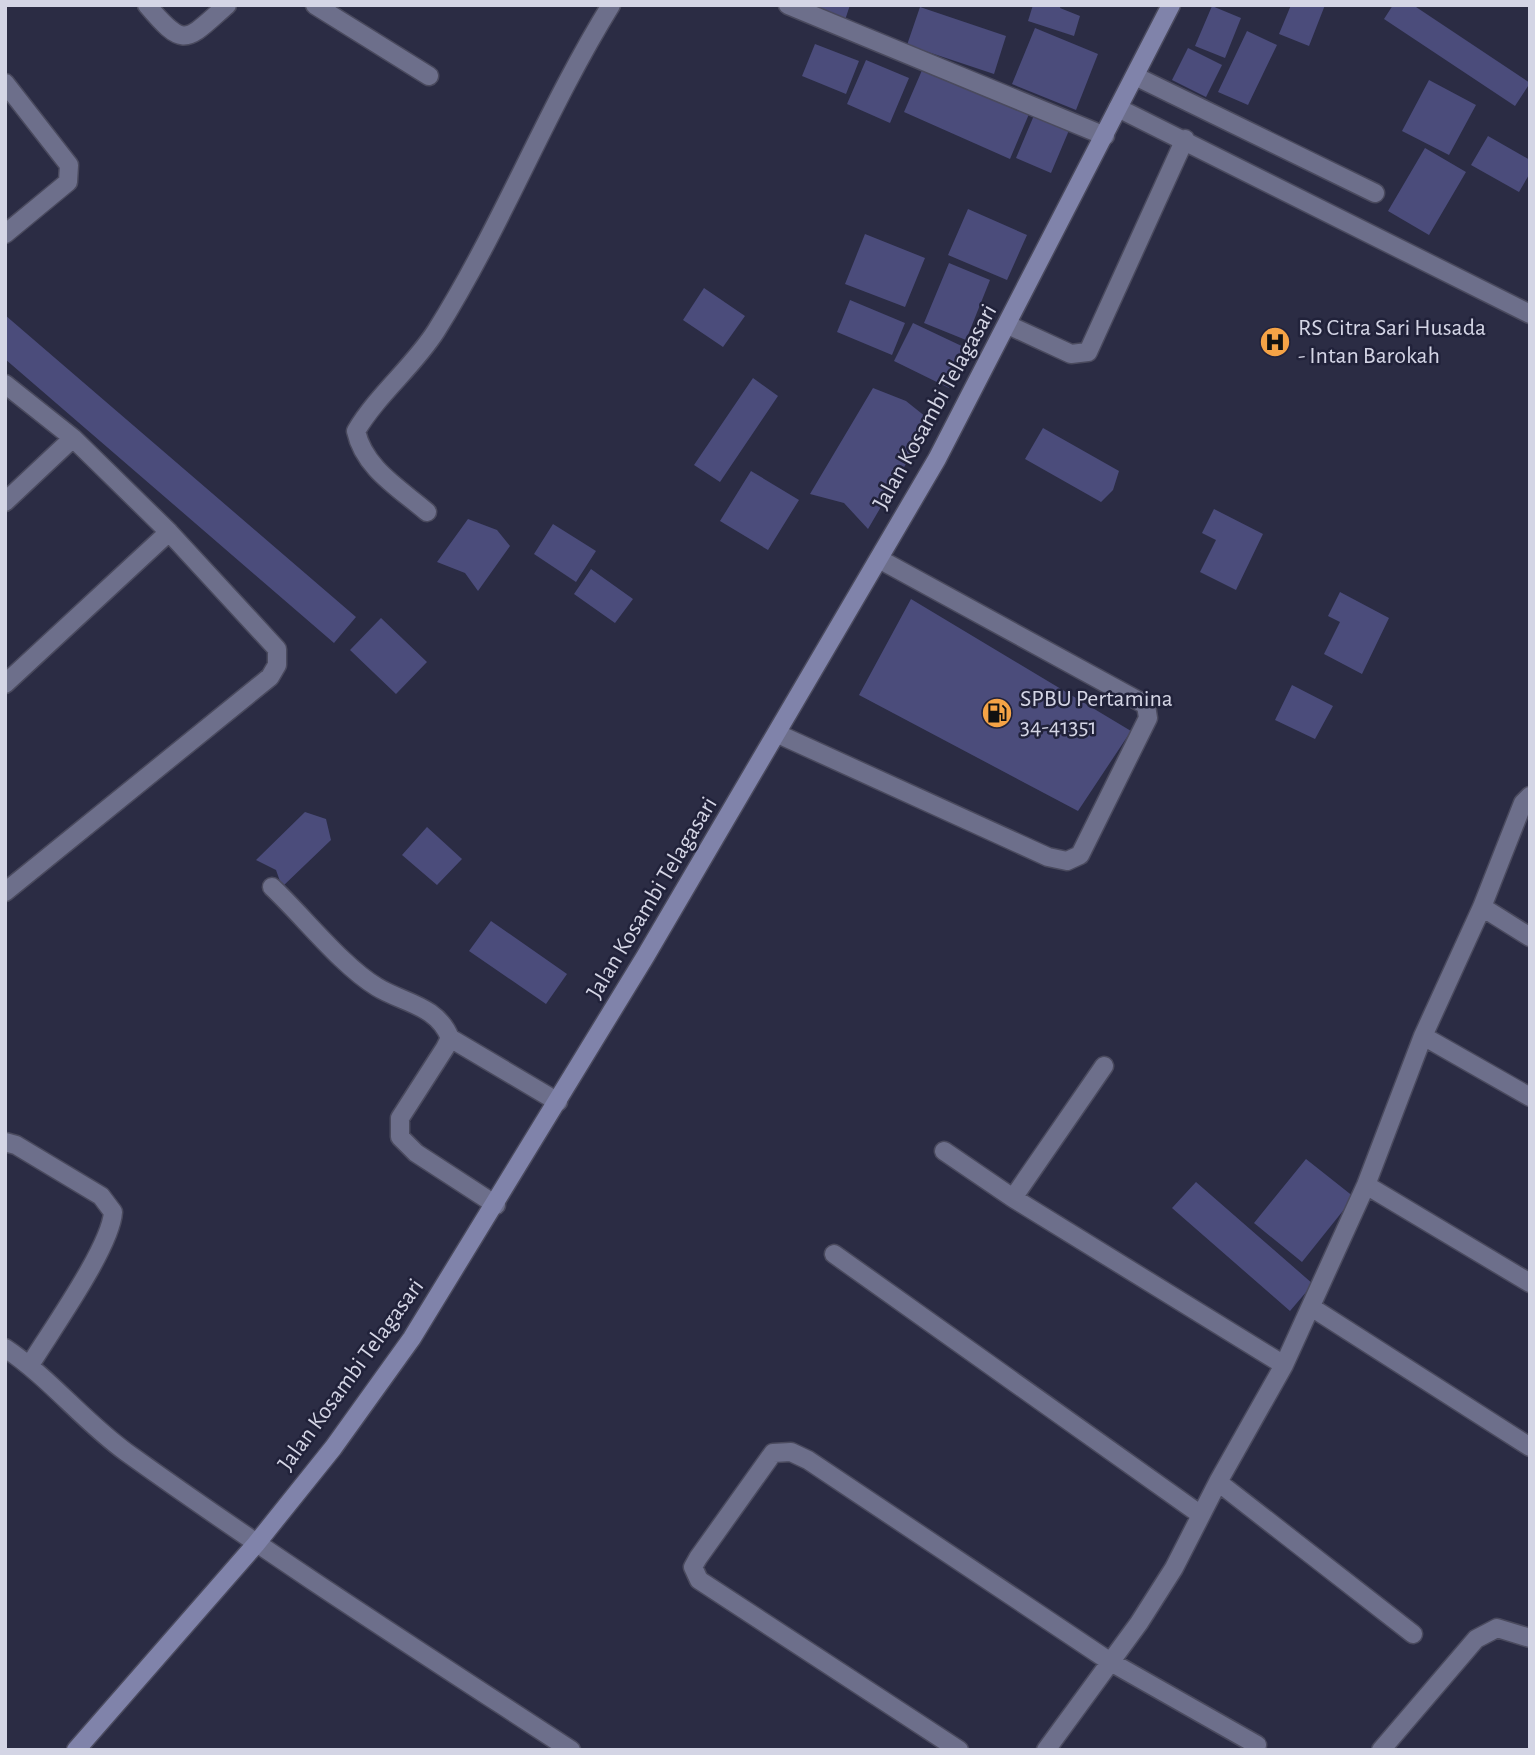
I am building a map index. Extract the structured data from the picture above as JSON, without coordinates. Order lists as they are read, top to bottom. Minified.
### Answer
{"streets":{"main road":["Jalan Kosambi Telagasari"]},"places":{"hospital":["RS Citra Sari Husada - Intan Barokah"],"fuel station":["SPBU Pertamina 34-41351"]}}
